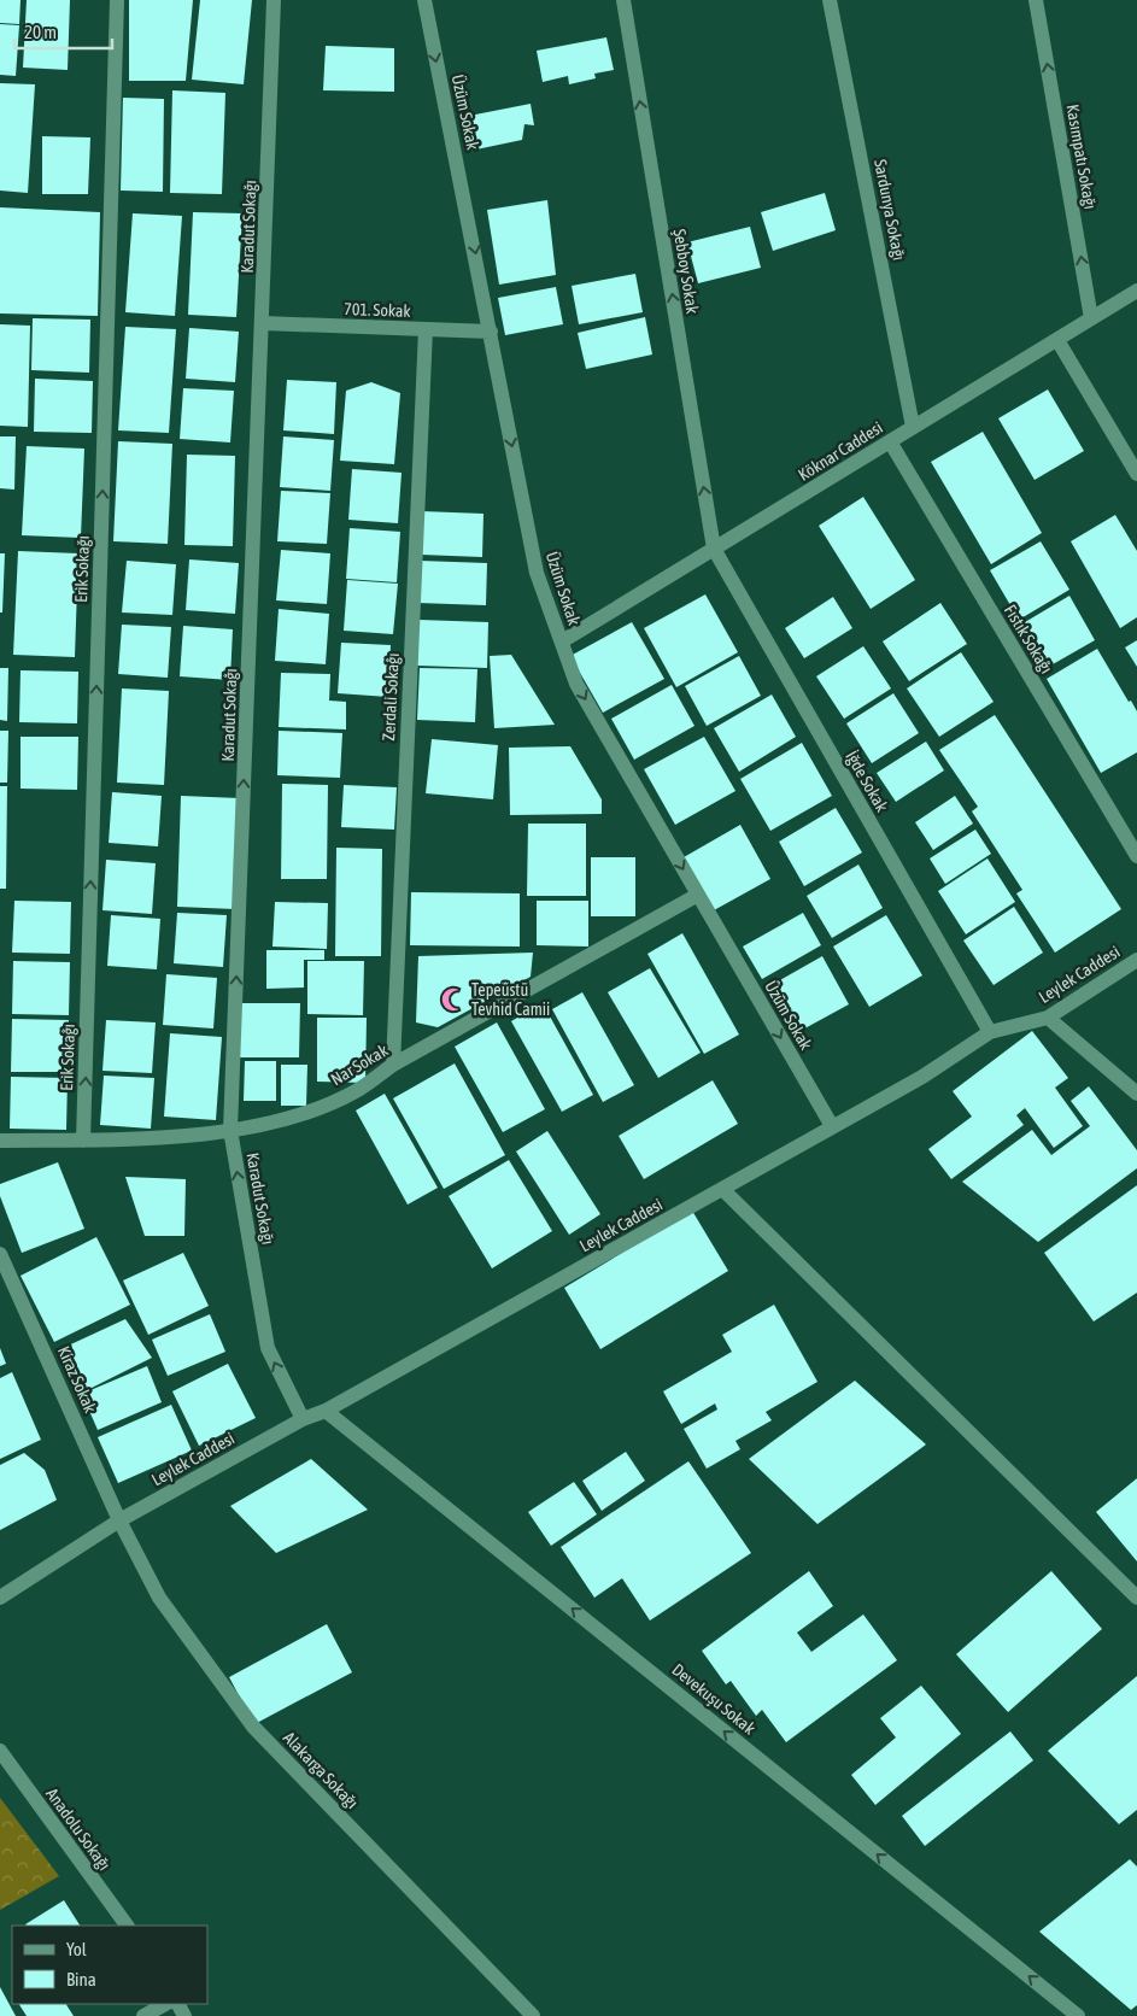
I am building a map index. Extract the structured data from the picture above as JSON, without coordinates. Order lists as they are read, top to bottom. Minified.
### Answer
{"streets":{"street":["Üzüm Sokak","Kasımpatı Sokağı","Sardunya Sokağı","Karadut Sokağı","Şebboy Sokak","701. Sokak","Köknar Caddesi","Erik Sokağı","Fıstık Sokağı","Zerdali Sokağı","İğde Sokak","Leylek Caddesi","Nar Sokak","Kiraz Sokak","Devekuşu Sokak","Alakarga Sokağı","Anadolu Sokağı"]},"crossings":[["Üzüm Sokak","701. Sokak"],["Üzüm Sokak","Köknar Caddesi"],["Üzüm Sokak","Leylek Caddesi"],["Üzüm Sokak","Nar Sokak"],["Kasımpatı Sokağı","Köknar Caddesi"],["Sardunya Sokağı","Köknar Caddesi"],["Karadut Sokağı","701. Sokak"],["Karadut Sokağı","Leylek Caddesi"],["Karadut Sokağı","Nar Sokak"],["Şebboy Sokak","Köknar Caddesi"],["Şebboy Sokak","İğde Sokak"],["701. Sokak","Zerdali Sokağı"],["Köknar Caddesi","Fıstık Sokağı"],["Köknar Caddesi","İğde Sokak"],["Erik Sokağı","Nar Sokak"],["Zerdali Sokağı","Nar Sokak"],["İğde Sokak","Leylek Caddesi"],["Leylek Caddesi","Kiraz Sokak"],["Leylek Caddesi","Devekuşu Sokak"],["Leylek Caddesi","Alakarga Sokağı"],["Kiraz Sokak","Alakarga Sokağı"]],"one_way":["Üzüm Sokak","Kasımpatı Sokağı","Karadut Sokağı","Şebboy Sokak","Erik Sokağı","Devekuşu Sokak"],"places":{"mosque":["Tepeüstü Tevhid Camii"]},"legend":["Yol","Bina"],"scale_bar":"20 m"}
